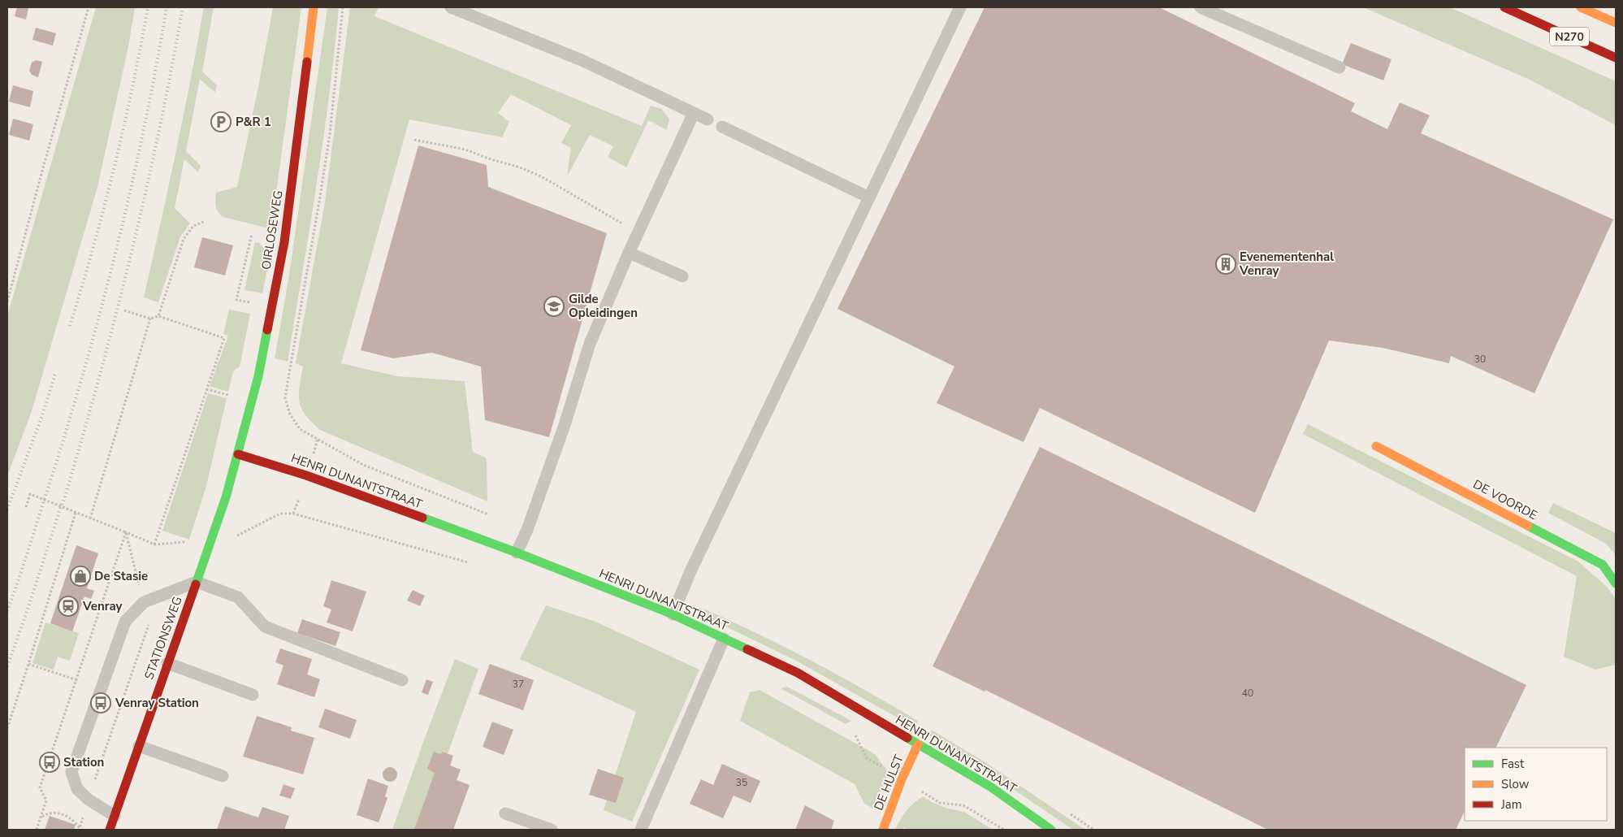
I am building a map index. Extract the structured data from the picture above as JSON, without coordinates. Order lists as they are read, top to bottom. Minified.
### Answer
{"streets":{"street":["N270","OIRLOSEWEG","HENRI DUNANTSTRAAT","DE VOORDE","STATIONSWEG","DE HULST"]},"crossings":[["OIRLOSEWEG","HENRI DUNANTSTRAAT"],["OIRLOSEWEG","STATIONSWEG"],["HENRI DUNANTSTRAAT","STATIONSWEG"],["HENRI DUNANTSTRAAT","DE HULST"]],"places":{"parking":["P&R 1"],"building":["Evenementenhal Venray"],"school or university":["Gilde Opleidingen"],"shop":["De Stasie"],"station":["Venray"],"bus stop":["Venray Station","Station"]},"house_numbers":["30","37","40","35"],"legend":["Fast","Slow","Jam"]}
